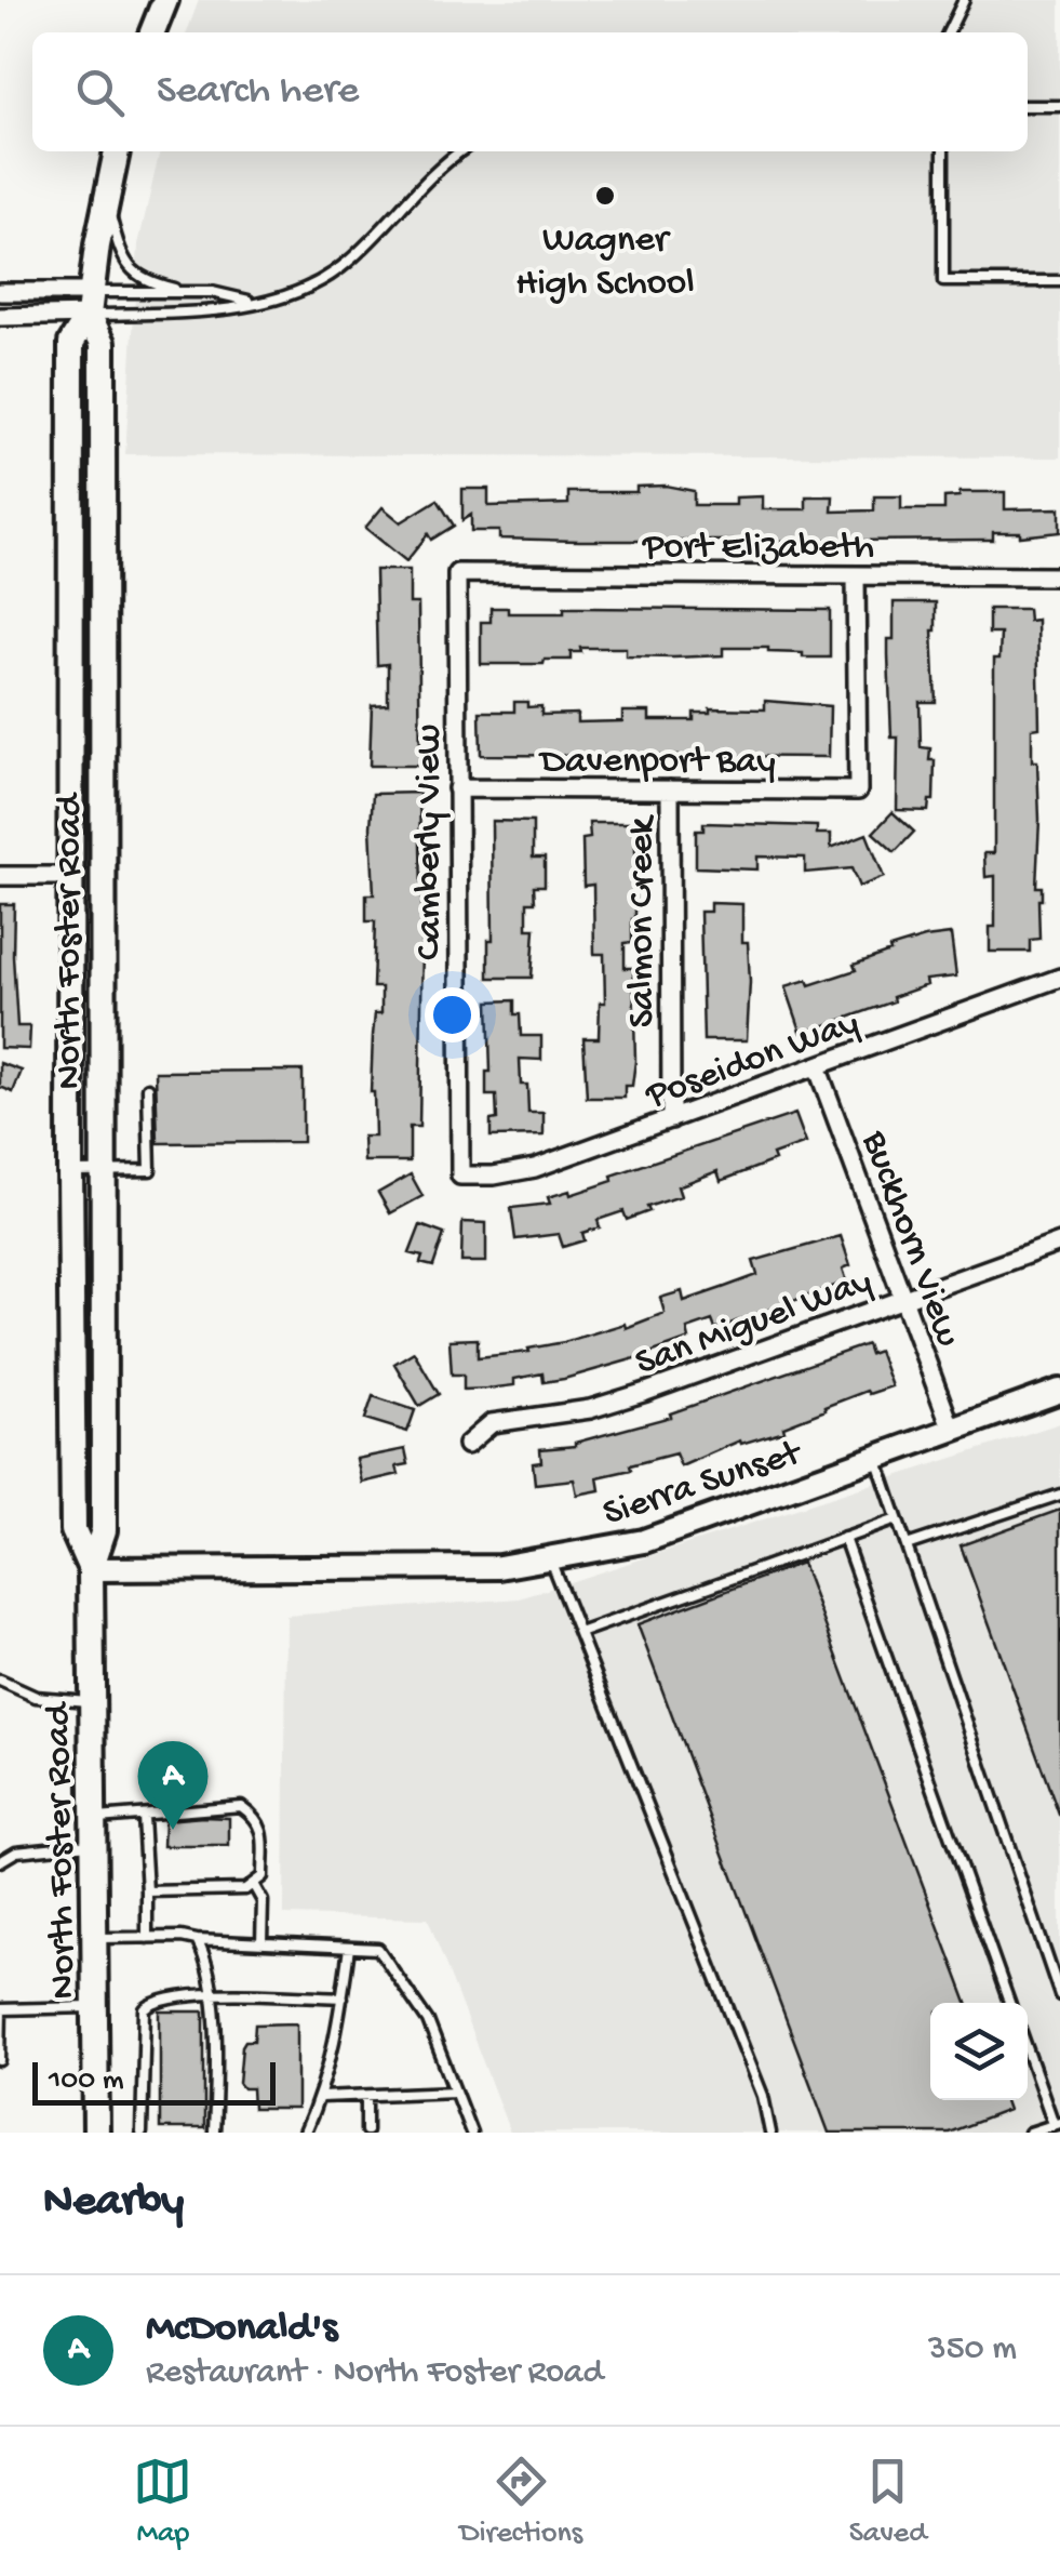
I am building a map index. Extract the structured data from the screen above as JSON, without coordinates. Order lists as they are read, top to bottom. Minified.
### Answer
{"streets":{"main road":["North Foster Road"],"street":["Port Elizabeth","Davenport Bay","Camberly View","Salmon Creek","Poseidon Way","Buckhorn View","San Miguel Way","Sierra Sunset"]},"crossings":[["Port Elizabeth","Davenport Bay"],["Port Elizabeth","Camberly View"],["Davenport Bay","Camberly View"],["Davenport Bay","Salmon Creek"],["Camberly View","Poseidon Way"],["Salmon Creek","Poseidon Way"],["North Foster Road","Sierra Sunset"],["Poseidon Way","Buckhorn View"],["Buckhorn View","San Miguel Way"],["Buckhorn View","Sierra Sunset"]],"places":["Wagner High School"],"scale_bar":"100 m","page":{"search":"Search here","pins":"A","scale":"100 m","heading":"Nearby","list":[{"mark":"A","name":"McDonald's","note":"Restaurant · North Foster Road","value":"350 m"}],"nav":["Map","Directions","Saved"]}}
